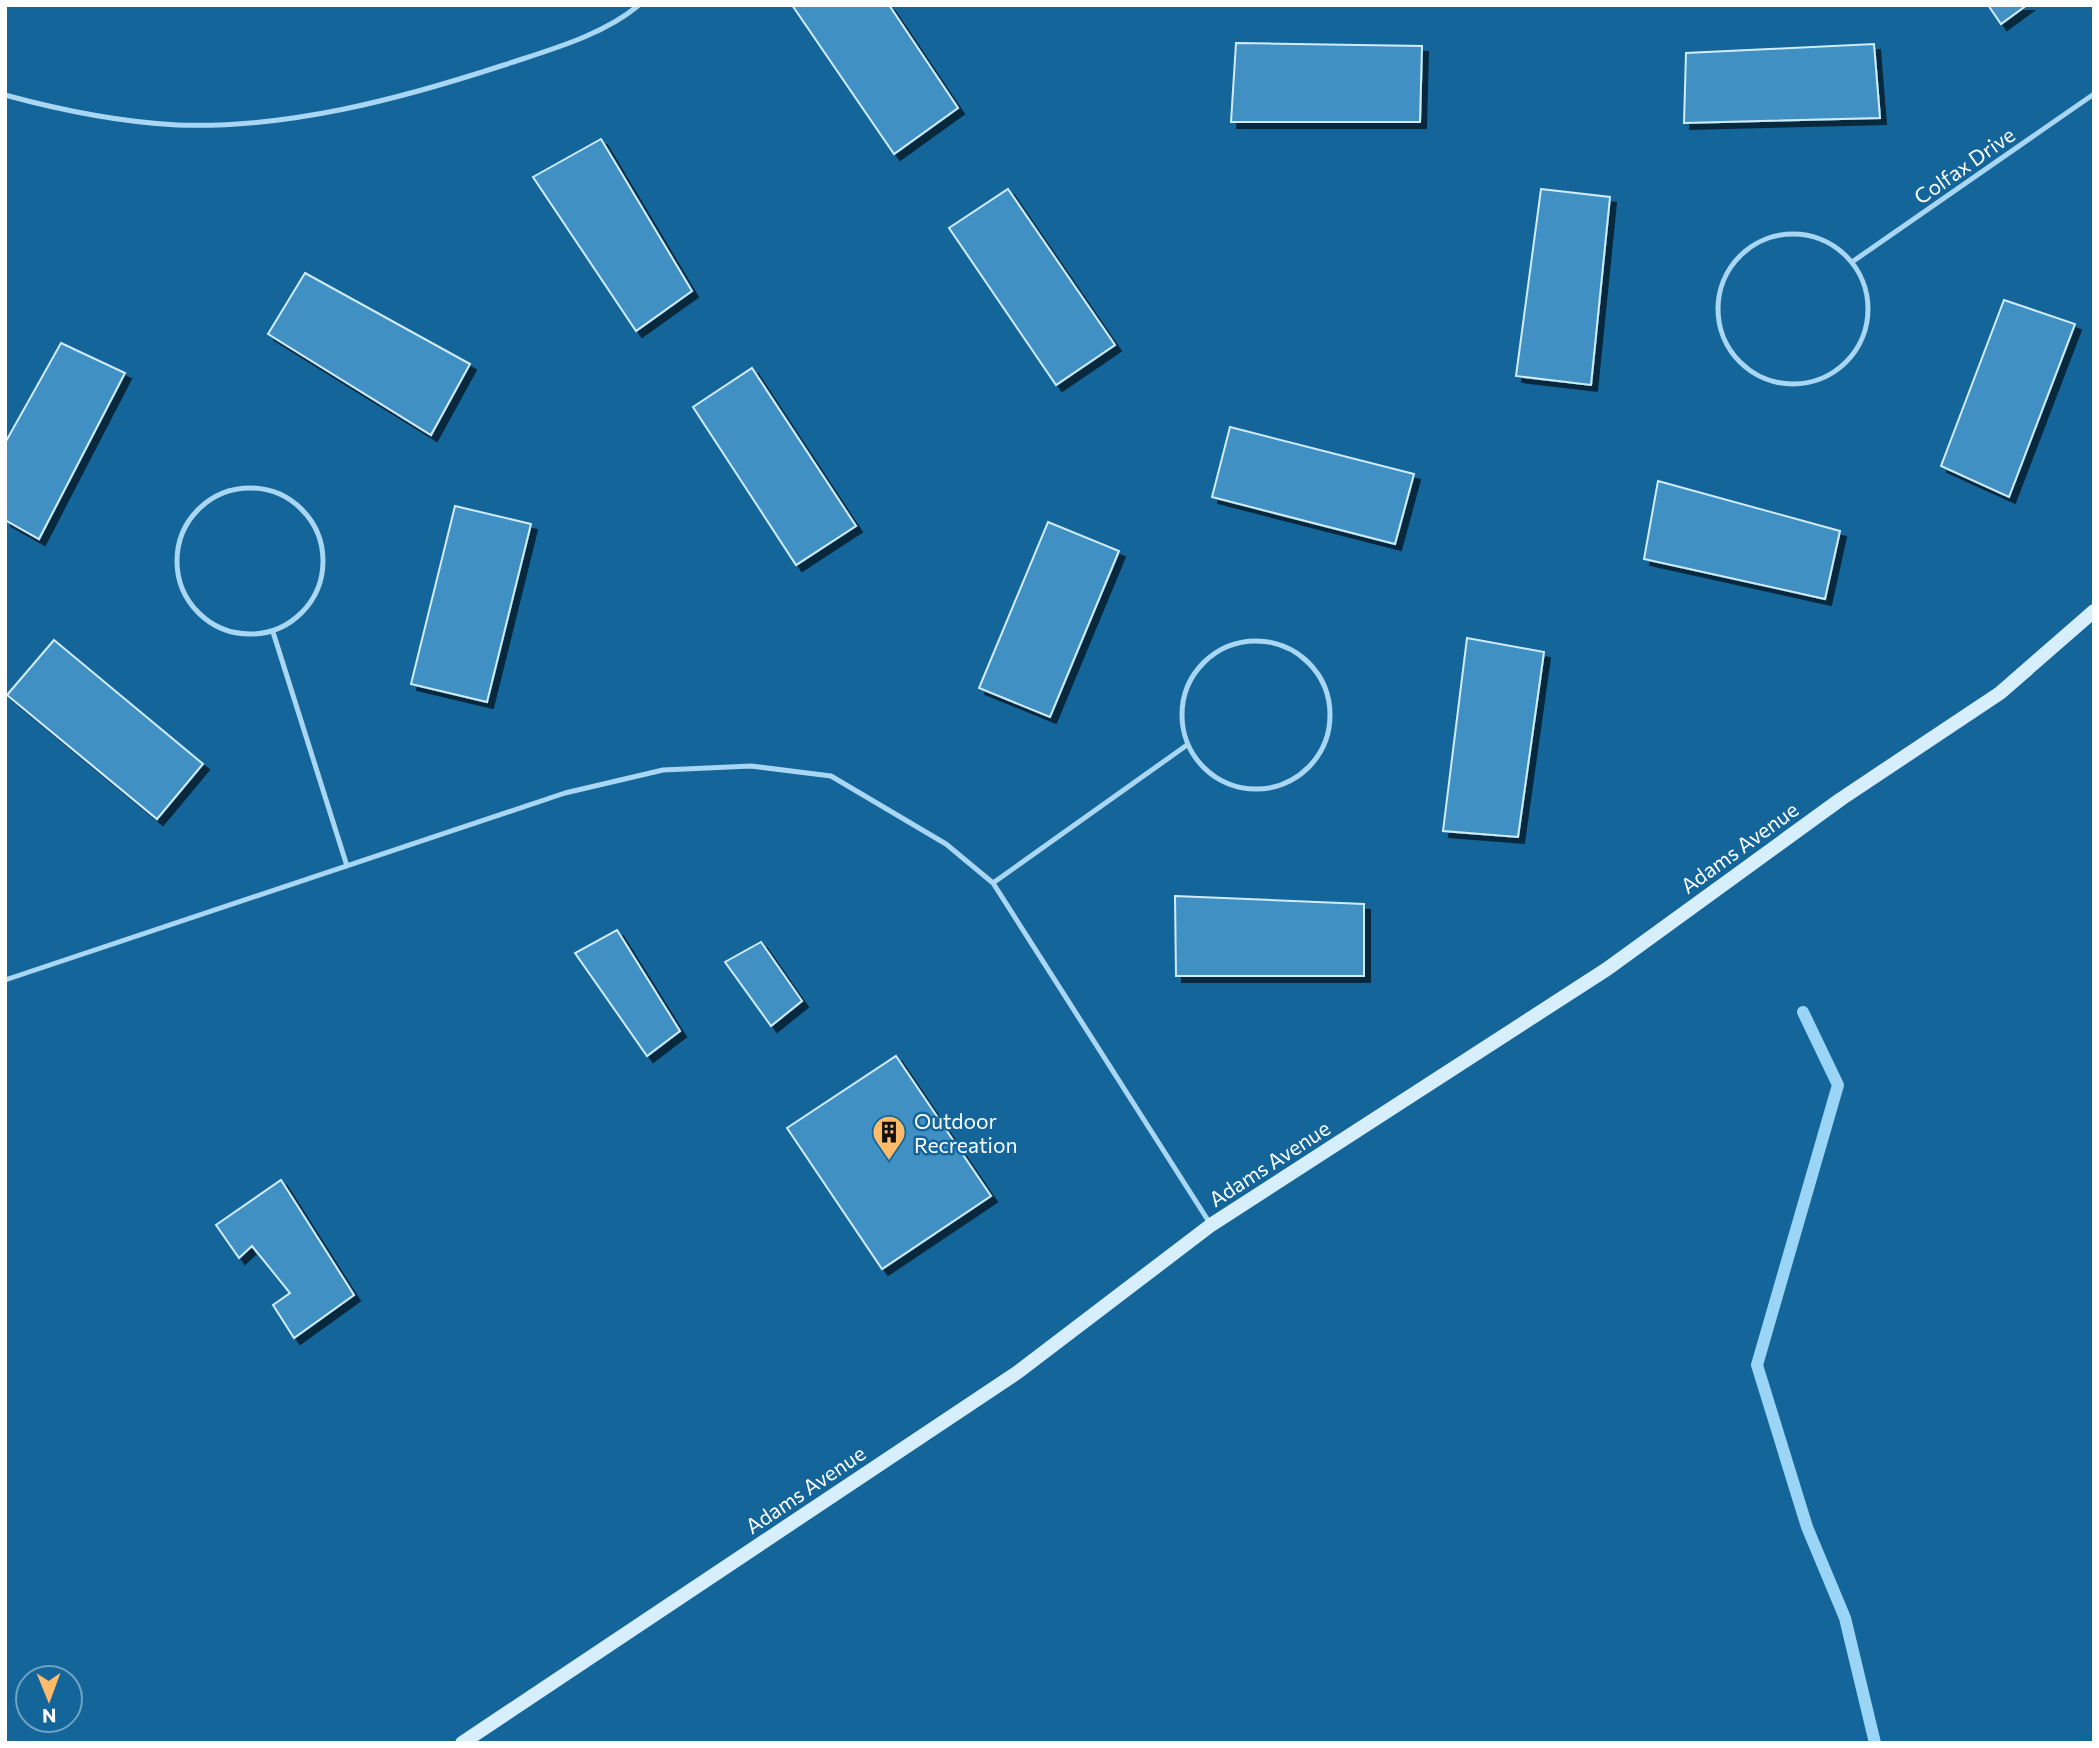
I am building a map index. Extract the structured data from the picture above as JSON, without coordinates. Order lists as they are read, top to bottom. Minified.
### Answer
{"streets":{"street":["Adams Avenue"],"lane":["Colfax Drive"]},"places":{"building":["Outdoor Recreation"]},"north":"bottom"}
